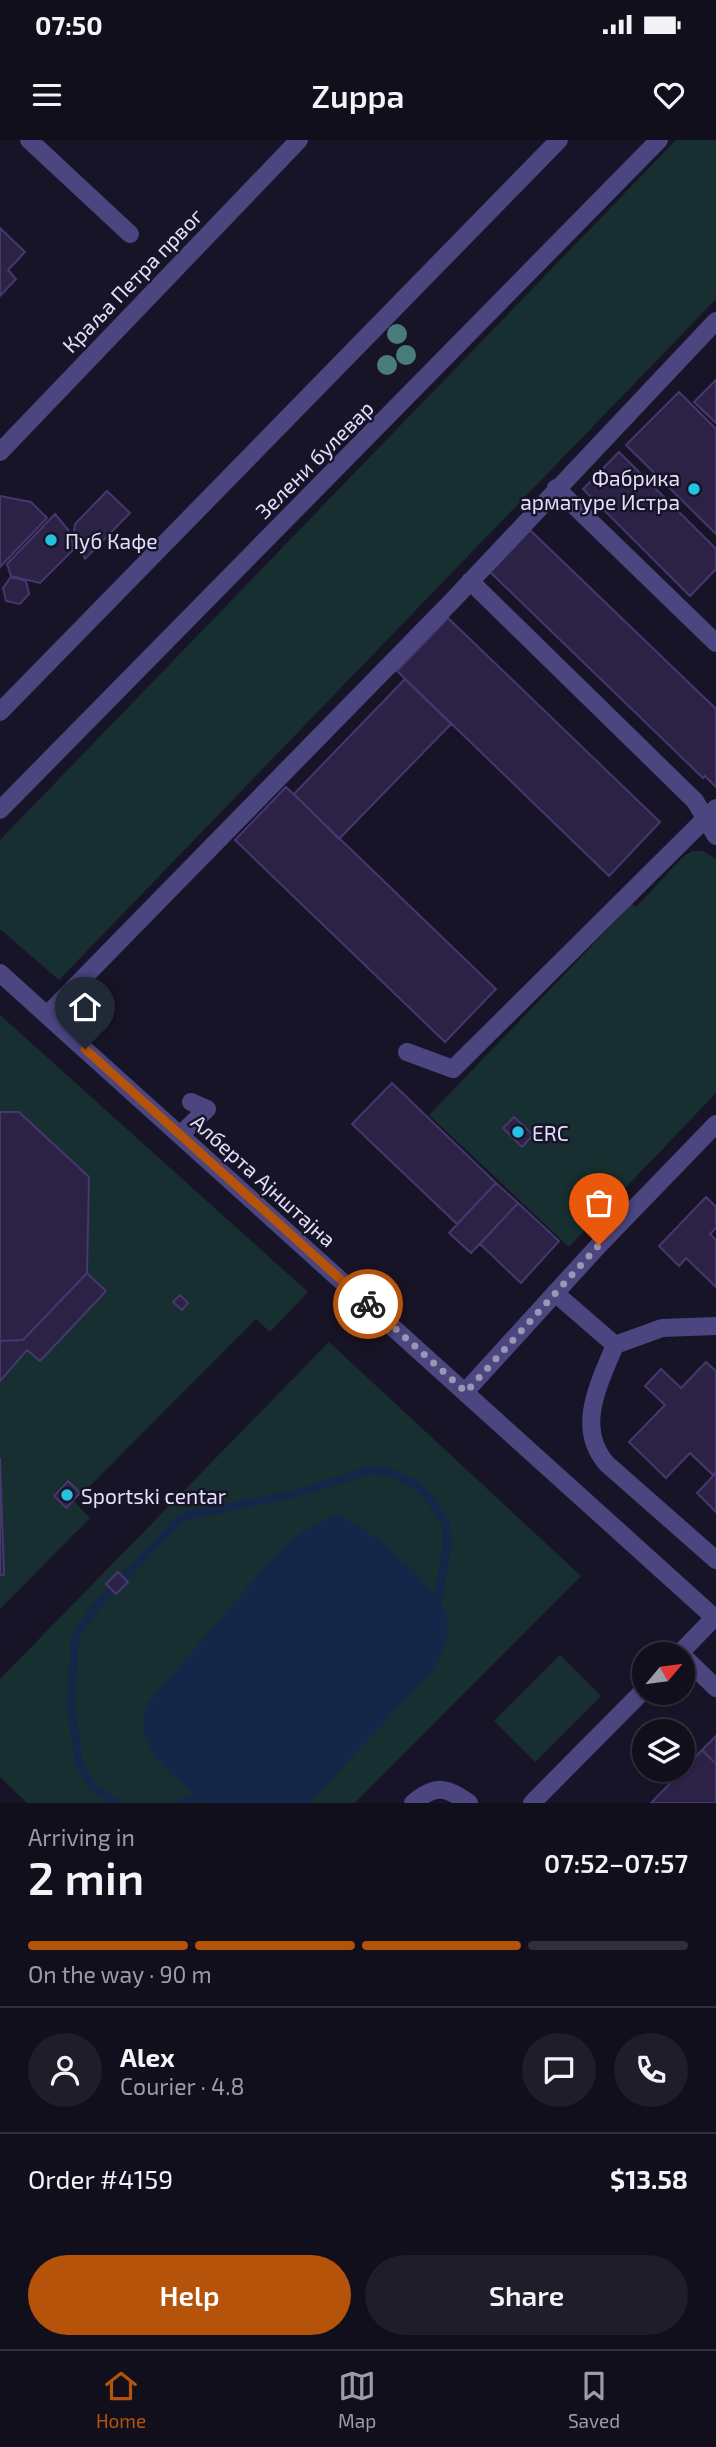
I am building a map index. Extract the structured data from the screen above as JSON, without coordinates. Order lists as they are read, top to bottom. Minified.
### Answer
{"streets":{"street":["Краља Петра првог","Зелени булевар","Алберта Ајнштајна"]},"places":["Фабрика арматуре Истра","Пуб Кафе","ERC","Sportski centar"],"north":"top right","page":{"status":"07:50","header":"Zuppa","heading":["2 min","Arriving in","07:52–07:57"],"panel":["Alex","Courier · 4.8","Order #4159","$13.58"],"bar":"On the way · 90 m","buttons":["Help","Share"],"tabs":["Home","Map","Saved"]}}
